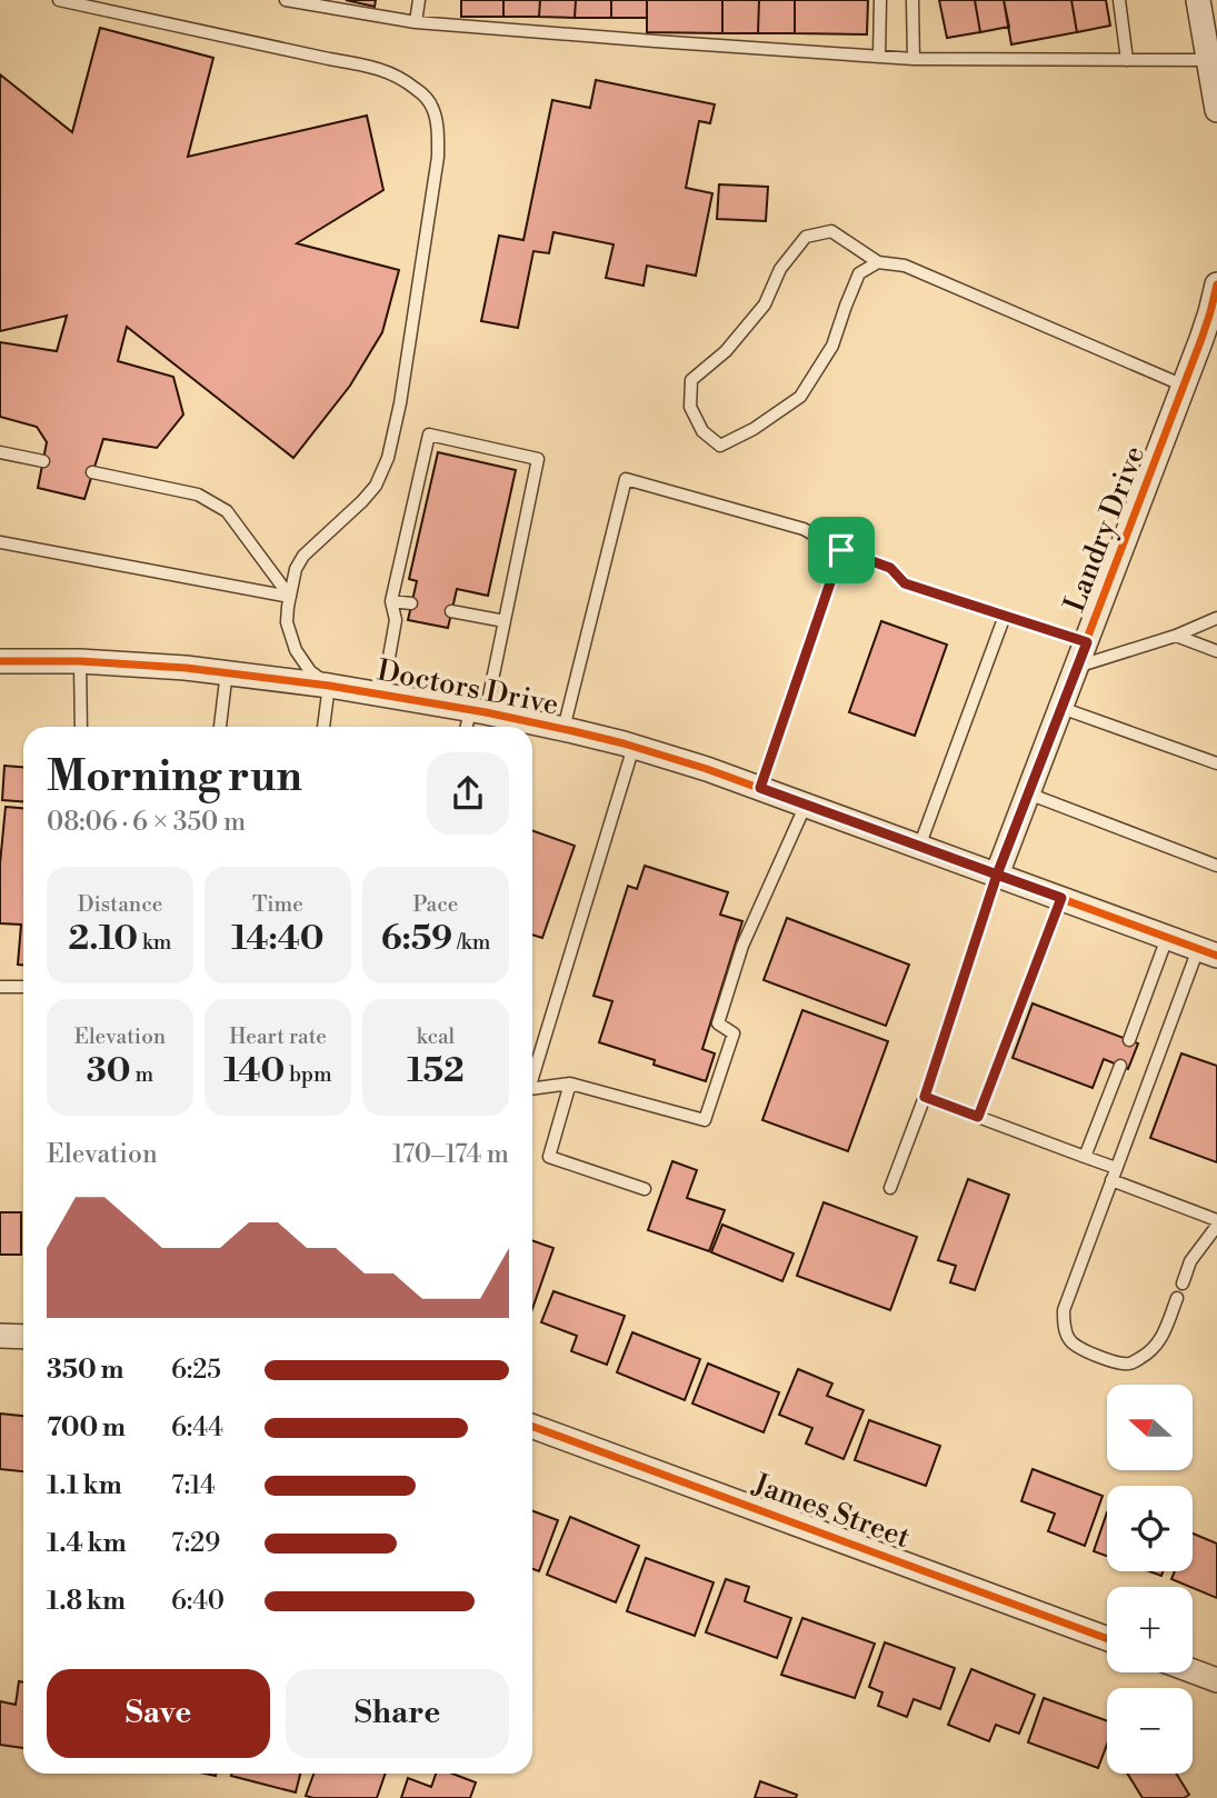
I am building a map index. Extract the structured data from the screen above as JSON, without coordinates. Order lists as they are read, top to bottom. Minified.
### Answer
{"streets":{"street":["Landry Drive","Doctors Drive","James Street"]},"crossings":[["Landry Drive","Doctors Drive"]],"north":"left","page":{"heading":["Morning run","08:06 · 6 × 350 m"],"stats":[["Distance","2.10 km"],["Time","14:40"],["Pace","6:59 /km"],["Elevation","30 m"],["Heart rate","140 bpm"],["kcal","152"]],"chart":["Elevation","170–174 m"],"list":[{"name":"350 m","note":"6:25"},{"name":"700 m","note":"6:44"},{"name":"1.1 km","note":"7:14"},{"name":"1.4 km","note":"7:29"},{"name":"1.8 km","note":"6:40"}],"map_buttons":["+","−"],"buttons":["Save","Share"]}}
